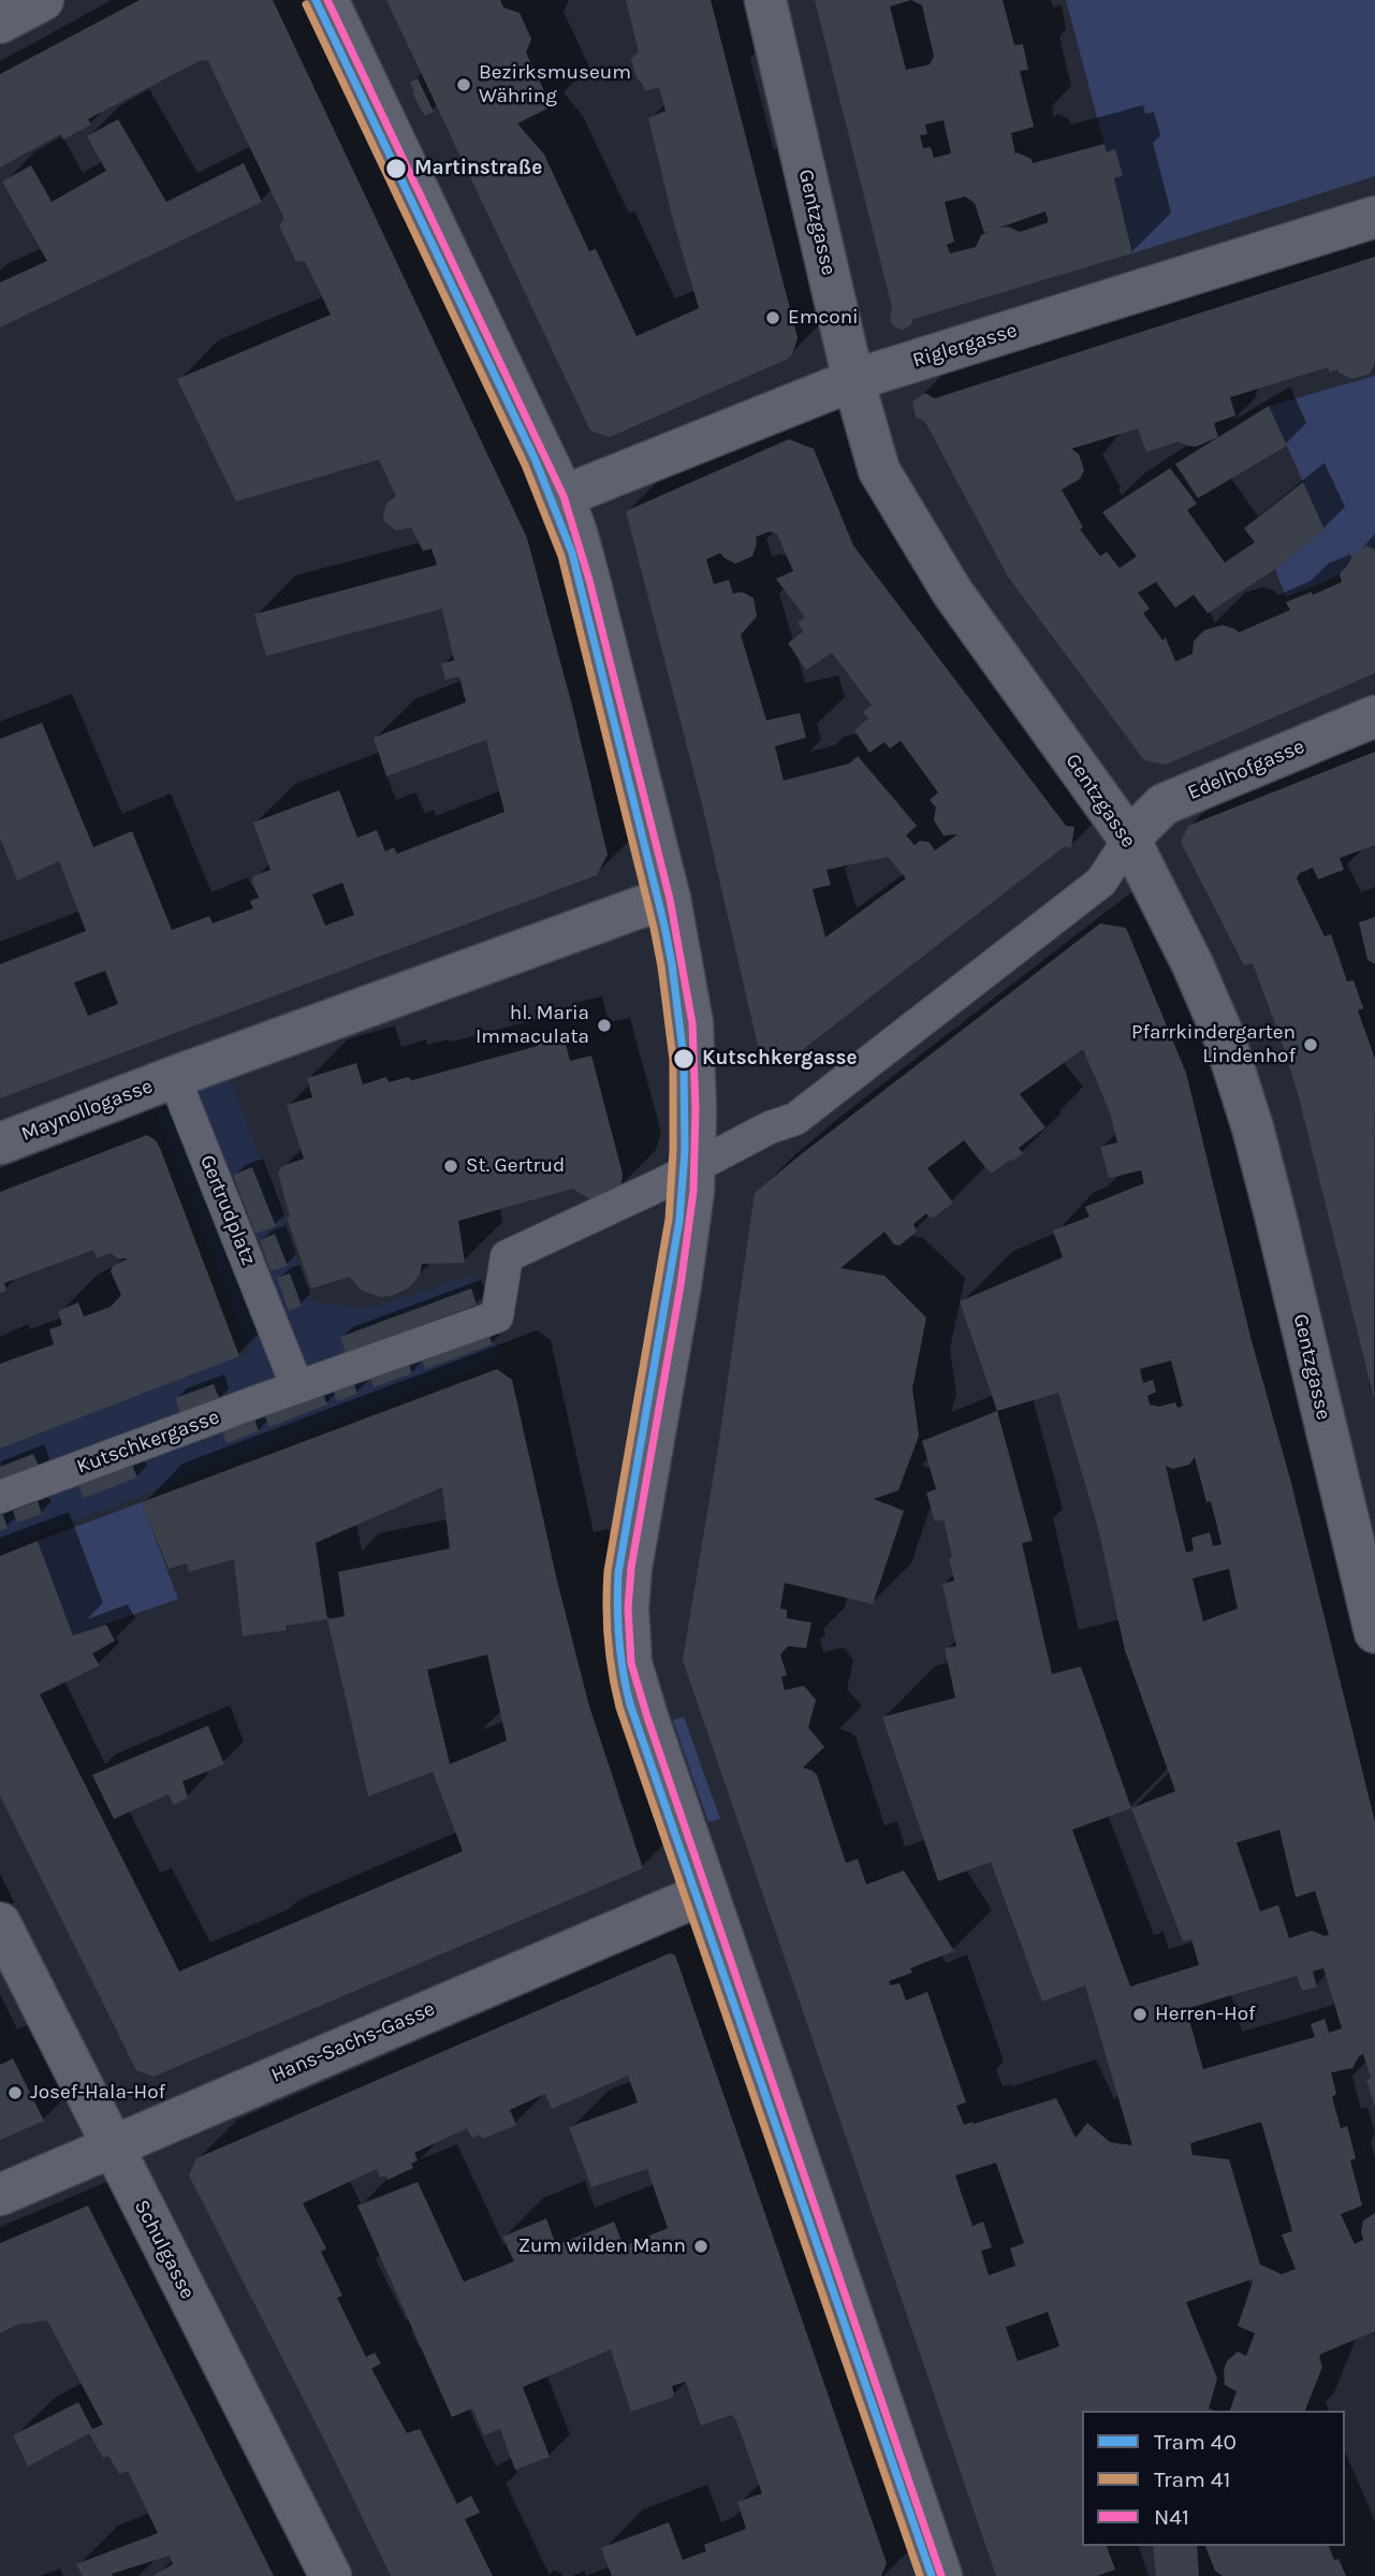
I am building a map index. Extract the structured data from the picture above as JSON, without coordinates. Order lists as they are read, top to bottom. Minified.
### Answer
{"streets":{"main road":["Gentzgasse","Riglergasse","Edelhofgasse","Maynollogasse","Hans-Sachs-Gasse","Schulgasse"],"street":["Gertrudplatz","Kutschkergasse"]},"crossings":[["Gentzgasse","Riglergasse"],["Gentzgasse","Edelhofgasse"],["Maynollogasse","Gertrudplatz"],["Gertrudplatz","Kutschkergasse"],["Hans-Sachs-Gasse","Schulgasse"]],"places":["Bezirksmuseum Währing","Martinstraße","Emconi","hl. Maria Immaculata","Pfarrkindergarten Lindenhof","Kutschkergasse","St. Gertrud","Herren-Hof","Josef-Hala-Hof","Zum wilden Mann"],"lines":["tram line 40","transit line N41","tram line 41"],"legend":["Tram 40","Tram 41","N41"]}
